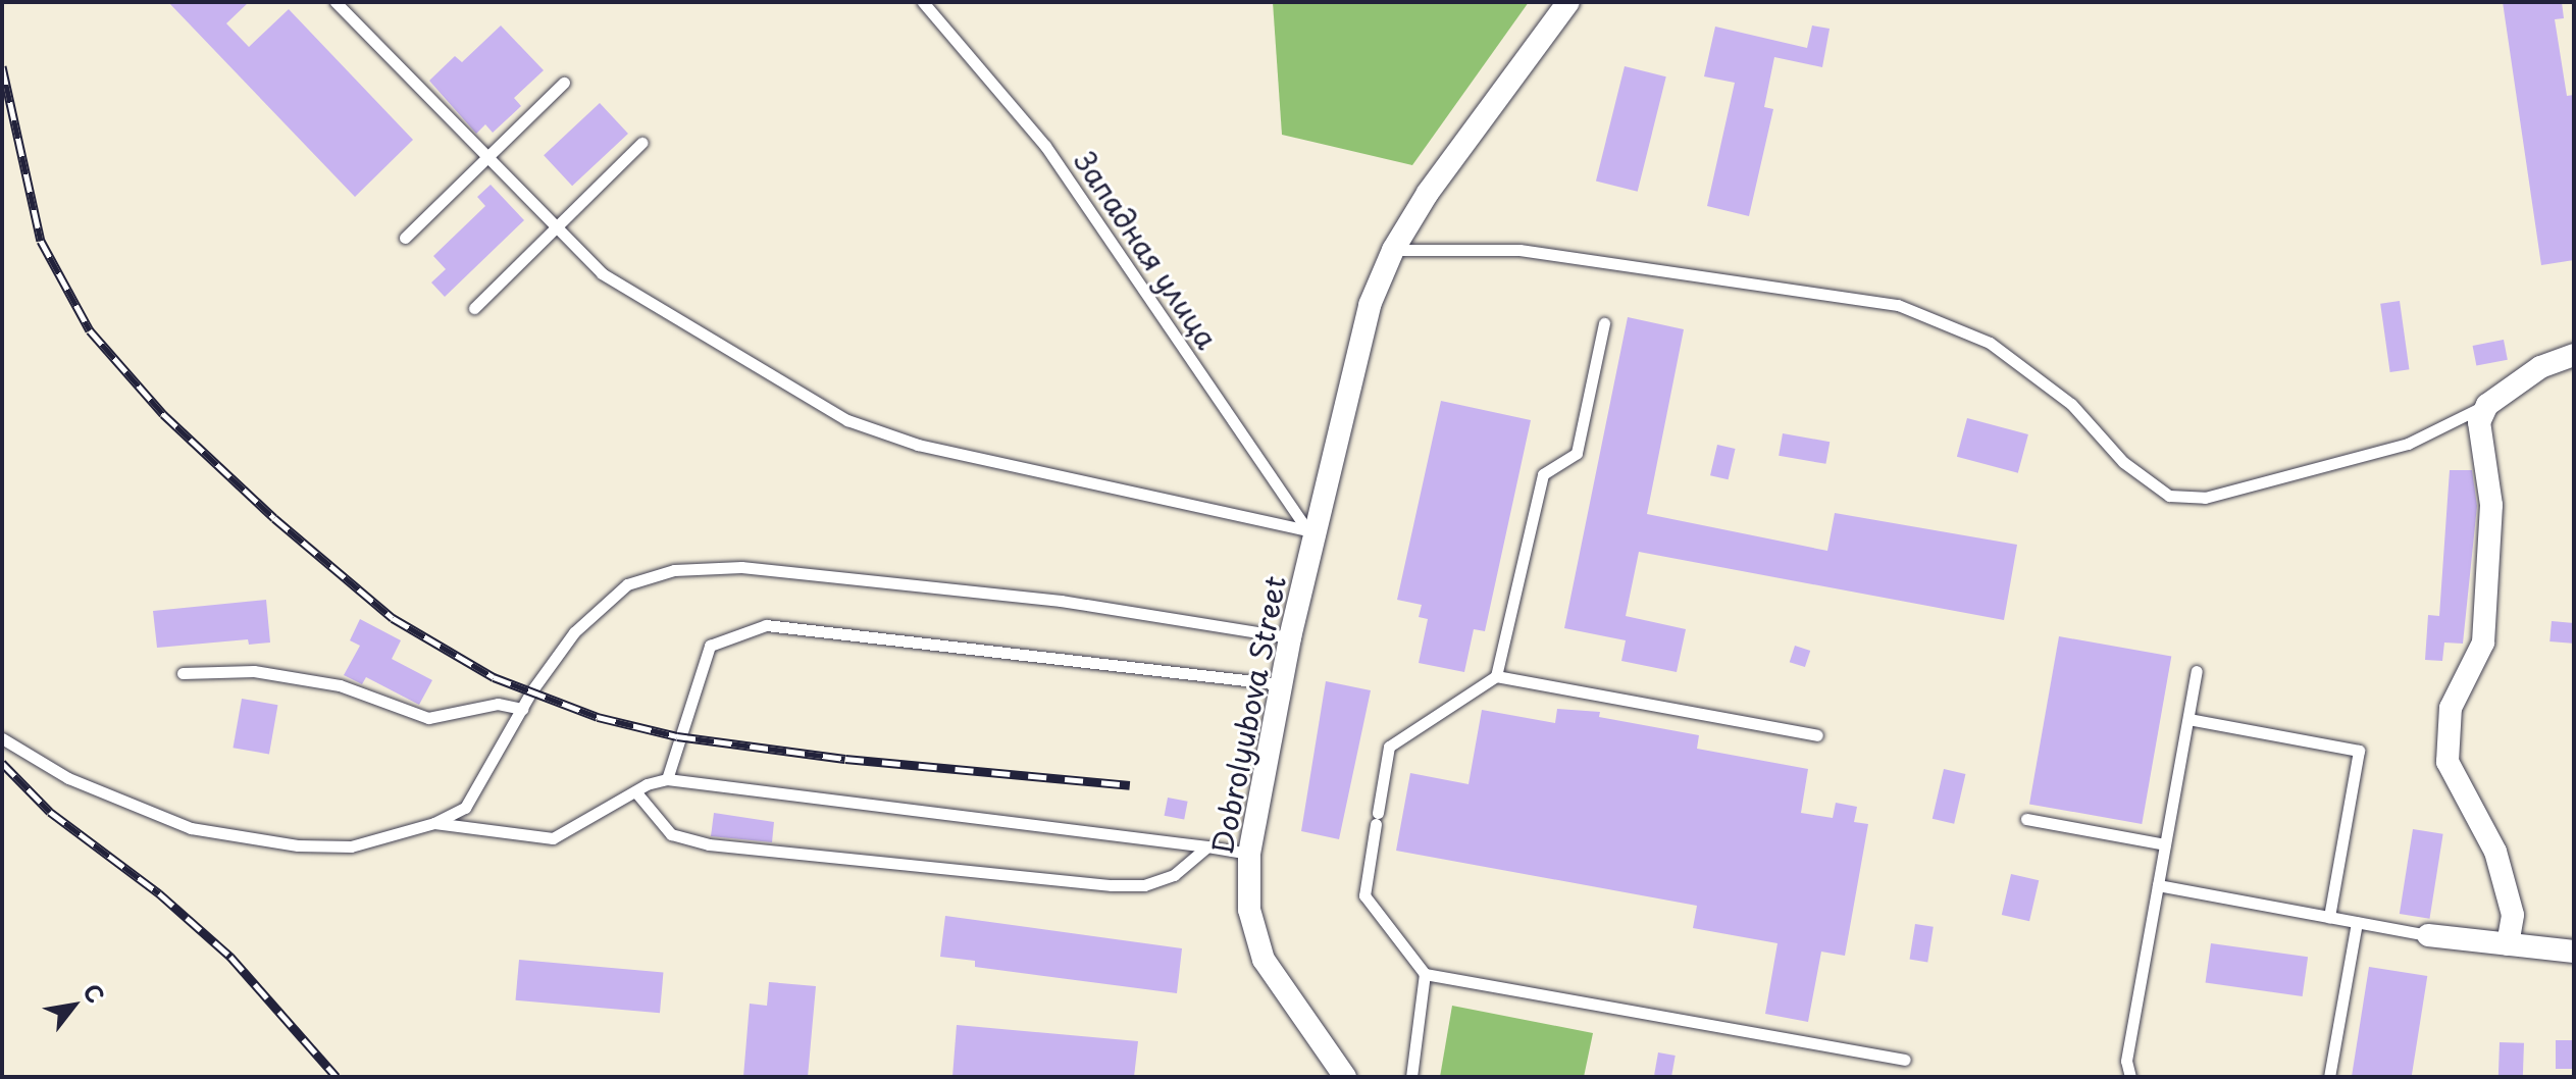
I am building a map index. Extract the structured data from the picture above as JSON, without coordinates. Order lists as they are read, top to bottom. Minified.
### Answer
{"streets":{"street":["Dobrolyubova Street"],"lane":["Западная улица"]},"crossings":[["Западная улица","Dobrolyubova Street"]],"north":"top right"}
